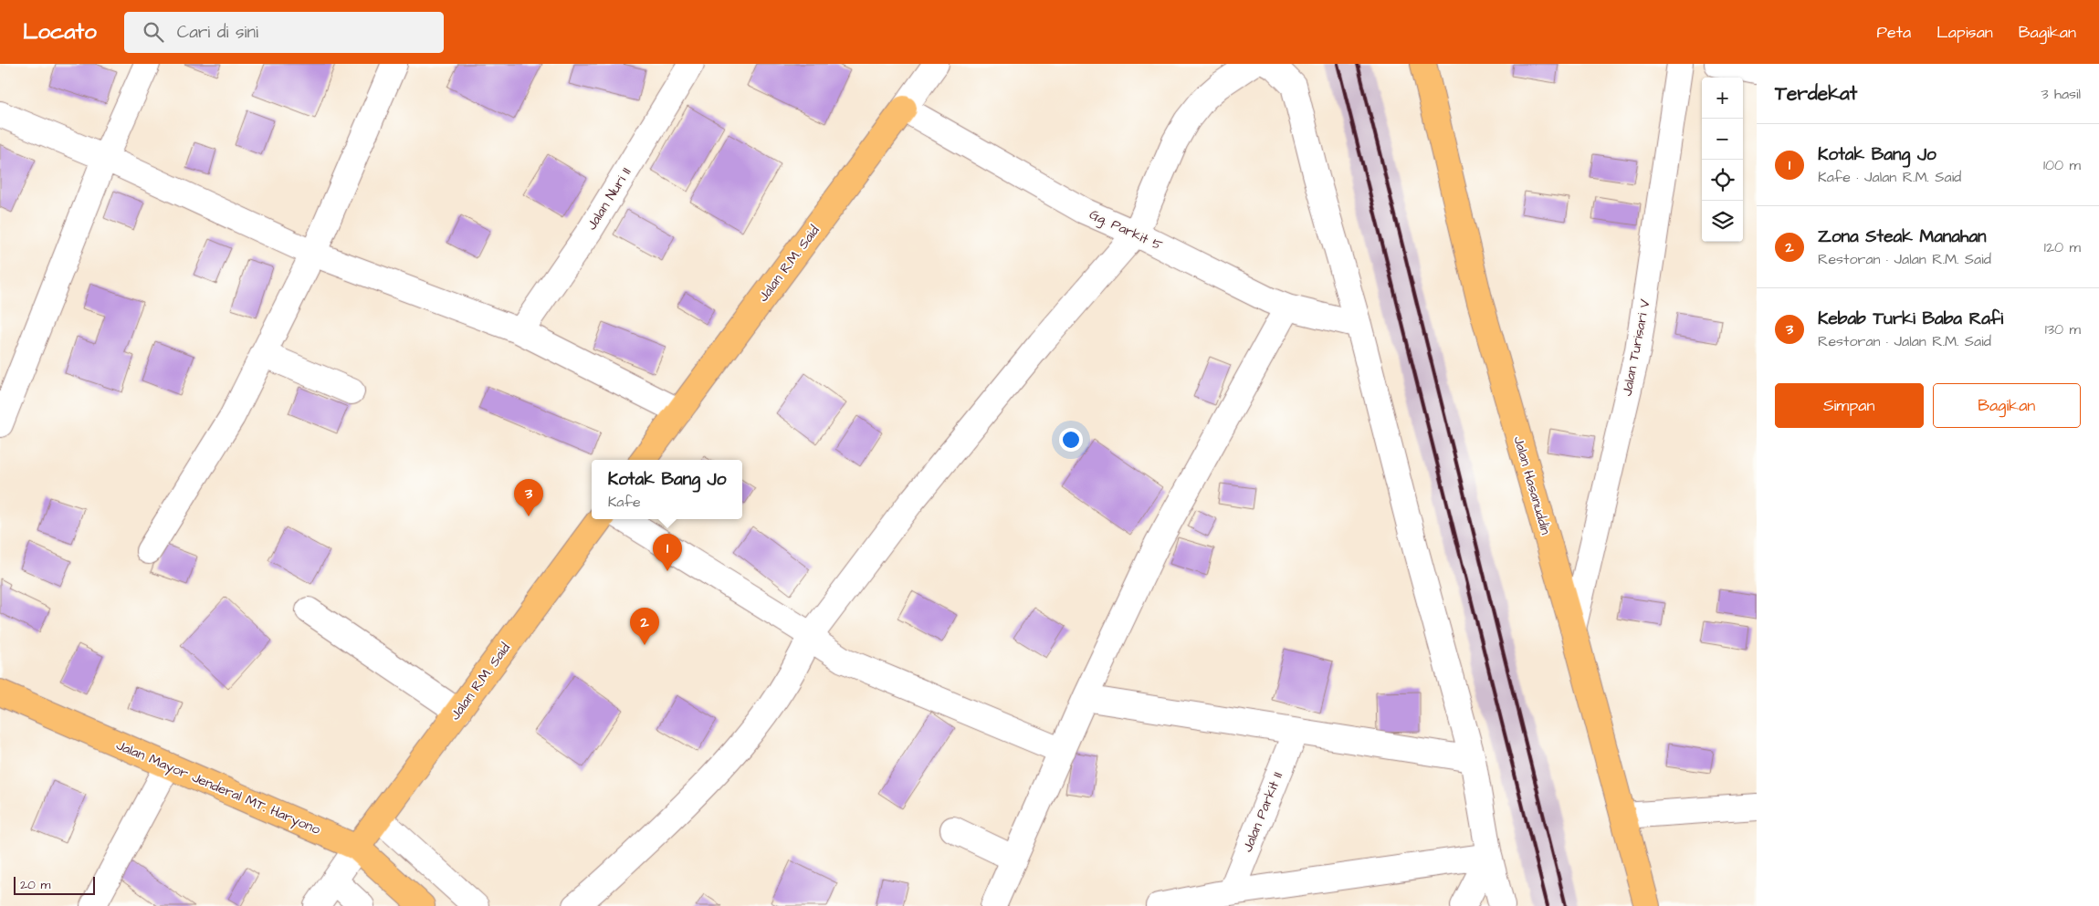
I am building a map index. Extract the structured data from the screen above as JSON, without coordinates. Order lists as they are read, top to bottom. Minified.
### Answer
{"streets":{"main road":["Jalan R.M. Said","Jalan Hasanuddin","Jalan Mayor Jenderal MT. Haryono"],"street":["Jalan Nuri II","Gg. Parkit 5","Jalan Turisari V","Jalan Parkit II"]},"crossings":[["Gg. Parkit 5","Jalan R.M. Said"],["Jalan R.M. Said","Jalan Mayor Jenderal MT. Haryono"],["Jalan Turisari V","Jalan Hasanuddin"]],"scale_bar":"20 m","page":{"header":"Locato","search":"Cari di sini","nav":["Peta","Lapisan","Bagikan"],"heading":["Terdekat","3 hasil"],"map_buttons":["+","−"],"list":[{"mark":"1","name":"Kotak Bang Jo","note":"Kafe · Jalan R.M. Said","value":"100 m"},{"mark":"2","name":"Zona Steak Manahan","note":"Restoran · Jalan R.M. Said","value":"120 m"},{"mark":"3","name":"Kebab Turki Baba Rafi","note":"Restoran · Jalan R.M. Said","value":"130 m"}],"buttons":["Simpan","Bagikan"],"popup":["Kotak Bang Jo","Kafe"],"pins":["3","1","2"],"scale":"20 m"}}
